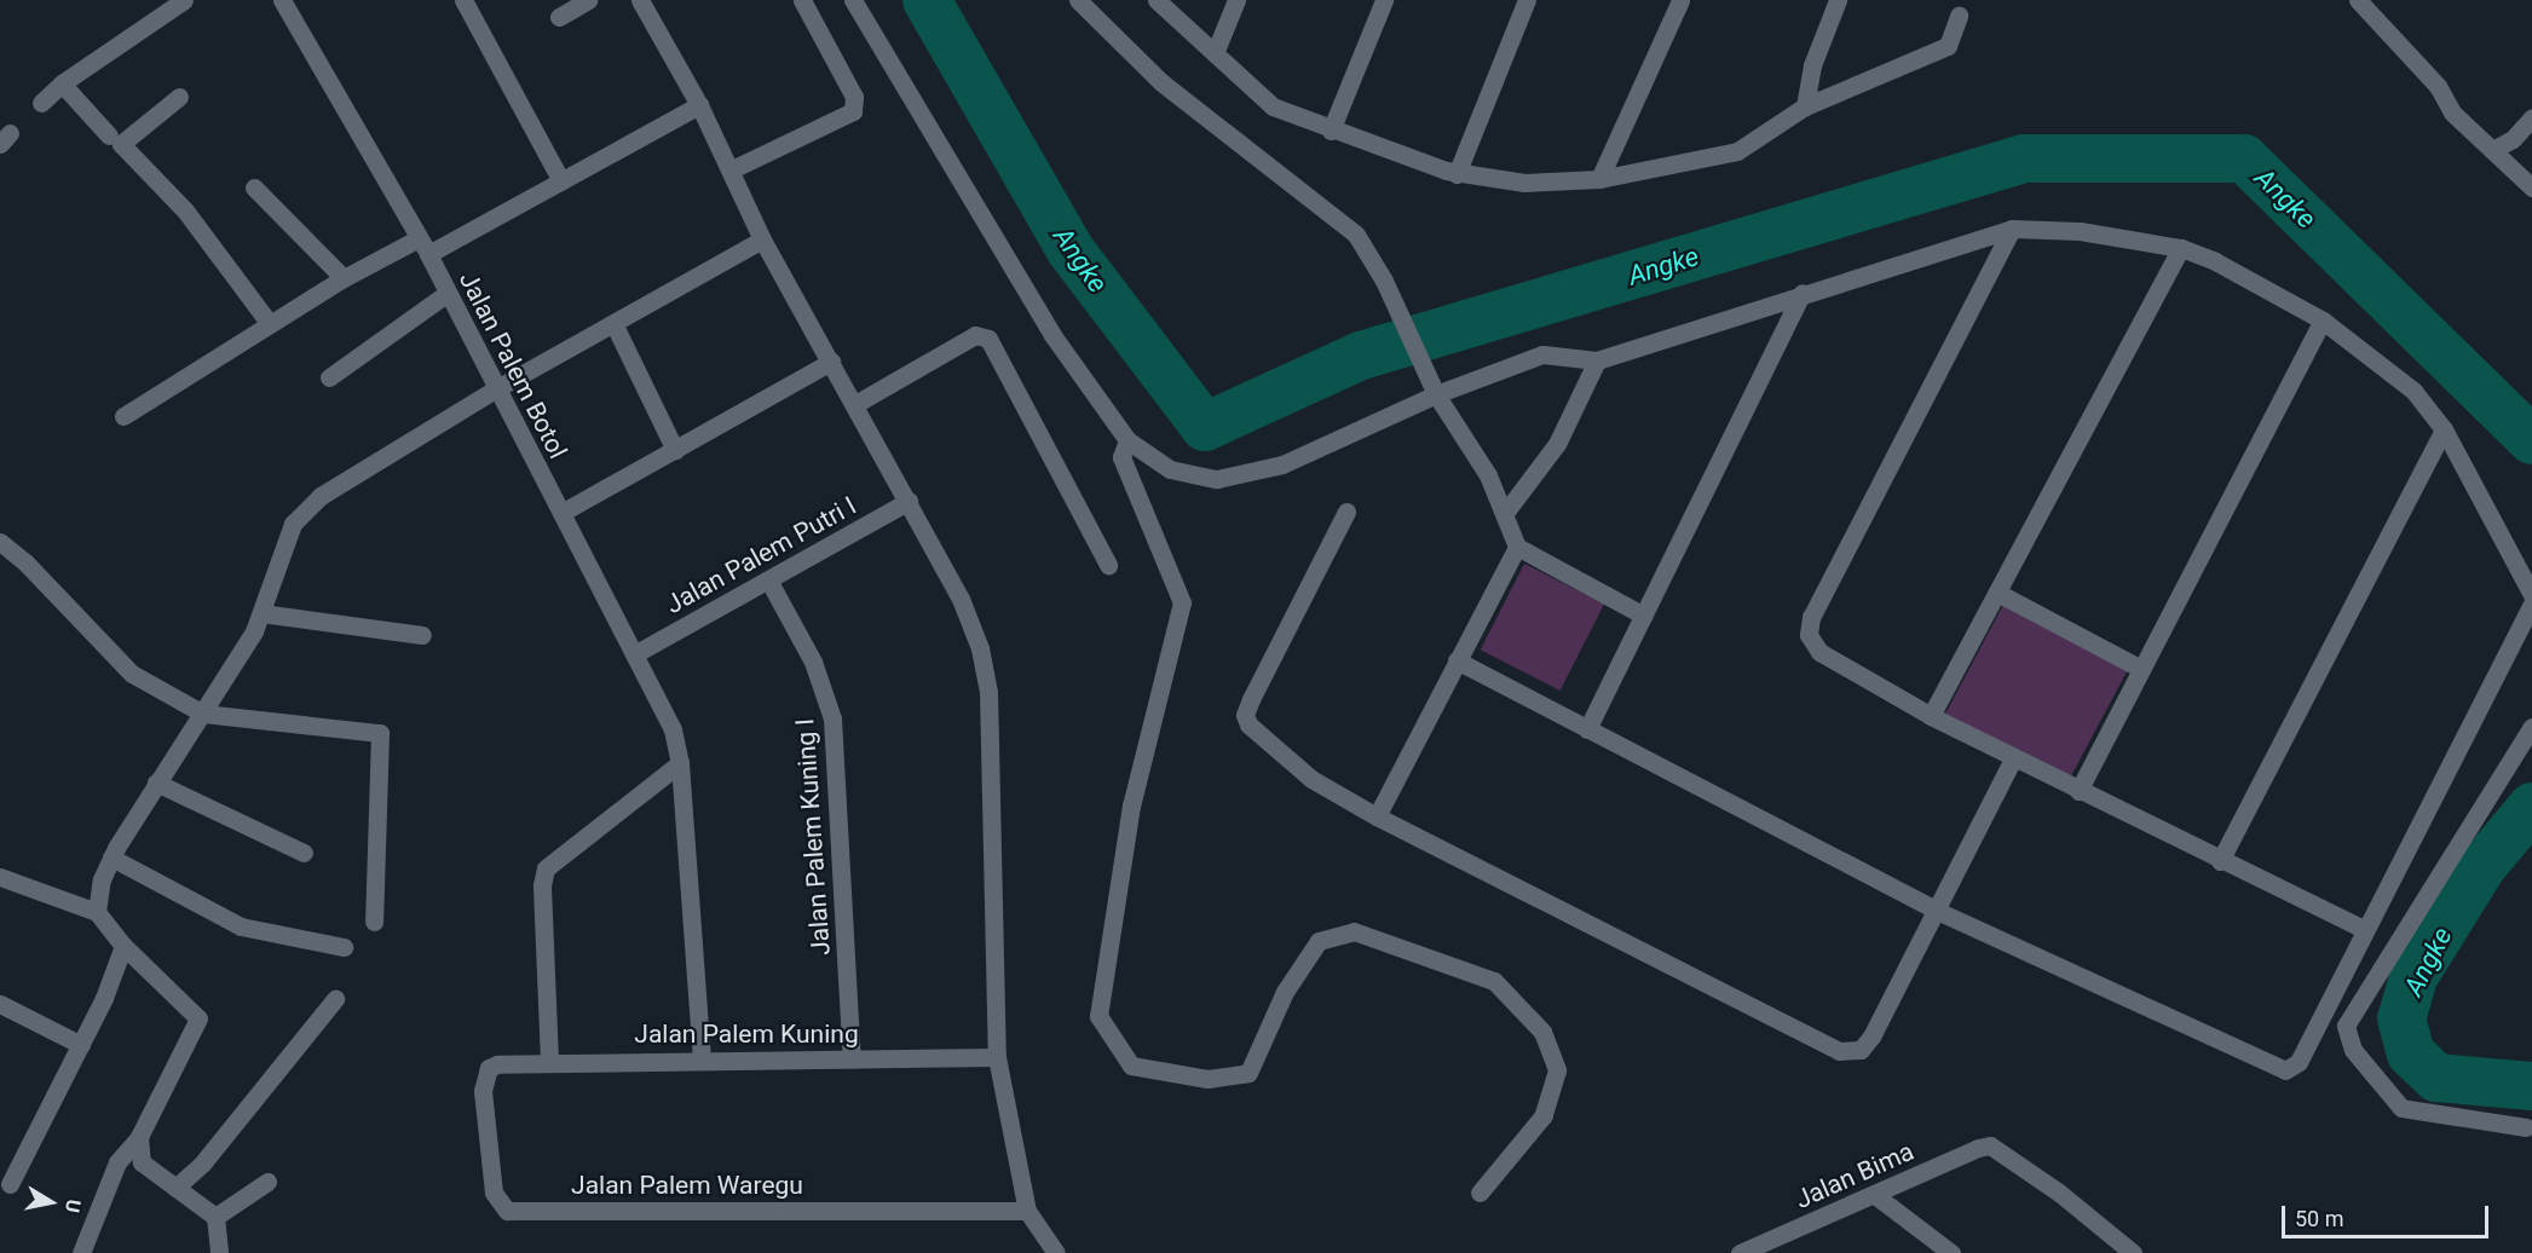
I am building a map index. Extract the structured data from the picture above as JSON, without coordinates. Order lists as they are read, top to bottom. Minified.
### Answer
{"streets":{"street":["Jalan Palem Botol","Jalan Palem Putri I","Jalan Palem Kuning I","Jalan Palem Kuning","Jalan Bima","Jalan Palem Waregu"]},"crossings":[["Jalan Palem Botol","Jalan Palem Putri I"],["Jalan Palem Botol","Jalan Palem Kuning"],["Jalan Palem Putri I","Jalan Palem Kuning I"],["Jalan Palem Kuning I","Jalan Palem Kuning"],["Jalan Palem Kuning","Jalan Palem Waregu"]],"water":["Angke"],"scale_bar":"50 m","north":"right"}
